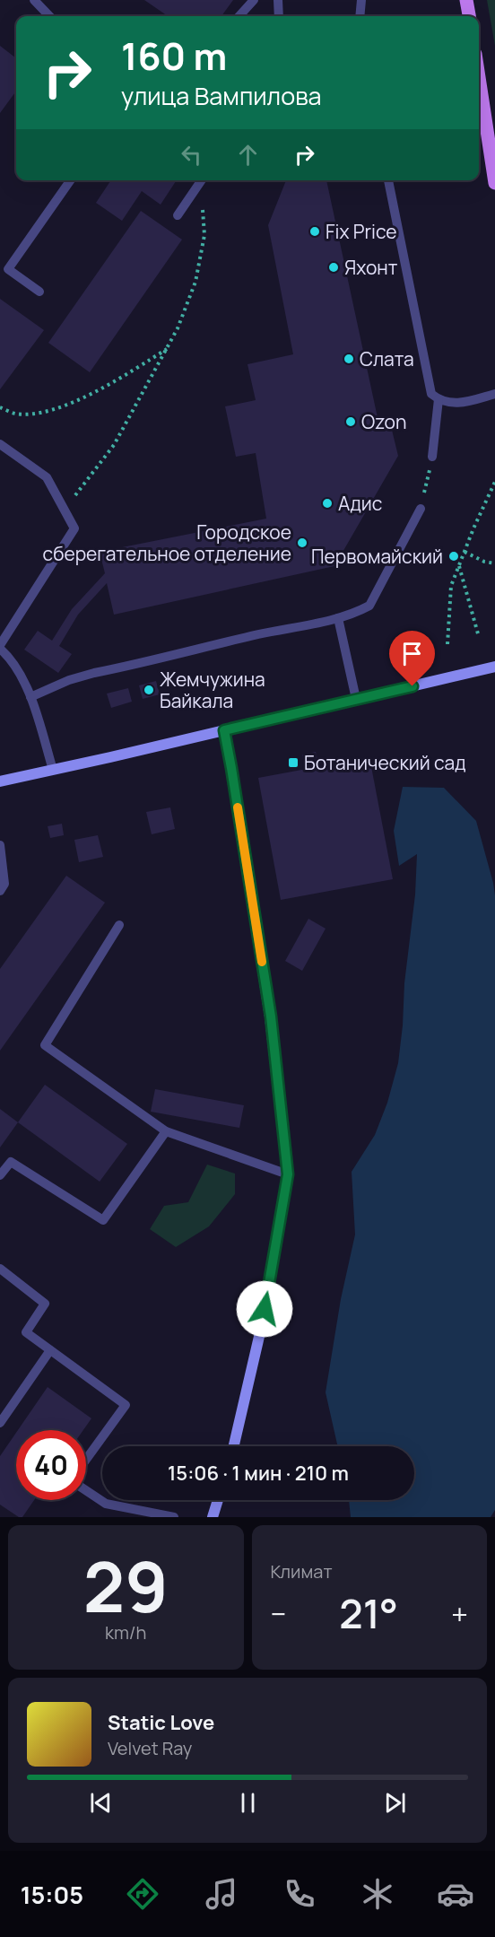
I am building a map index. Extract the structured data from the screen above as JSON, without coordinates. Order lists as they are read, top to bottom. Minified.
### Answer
{"places":{"other":["Fix Price","Яхонт","Слата","Ozon","Адис","Городское сберегательное отделение","Первомайский","Жемчужина Байкала"],"transit":["Ботанический сад"]},"page":{"turn":["160 m","улица Вампилова"],"limit":"40","trip":"15:06 · 1 мин · 210 m","tile":[["29","km/h"],"Климат"],"heat":["−","21°","+"],"song":["Static Love","Velvet Ray"],"tabs":"15:05"}}
